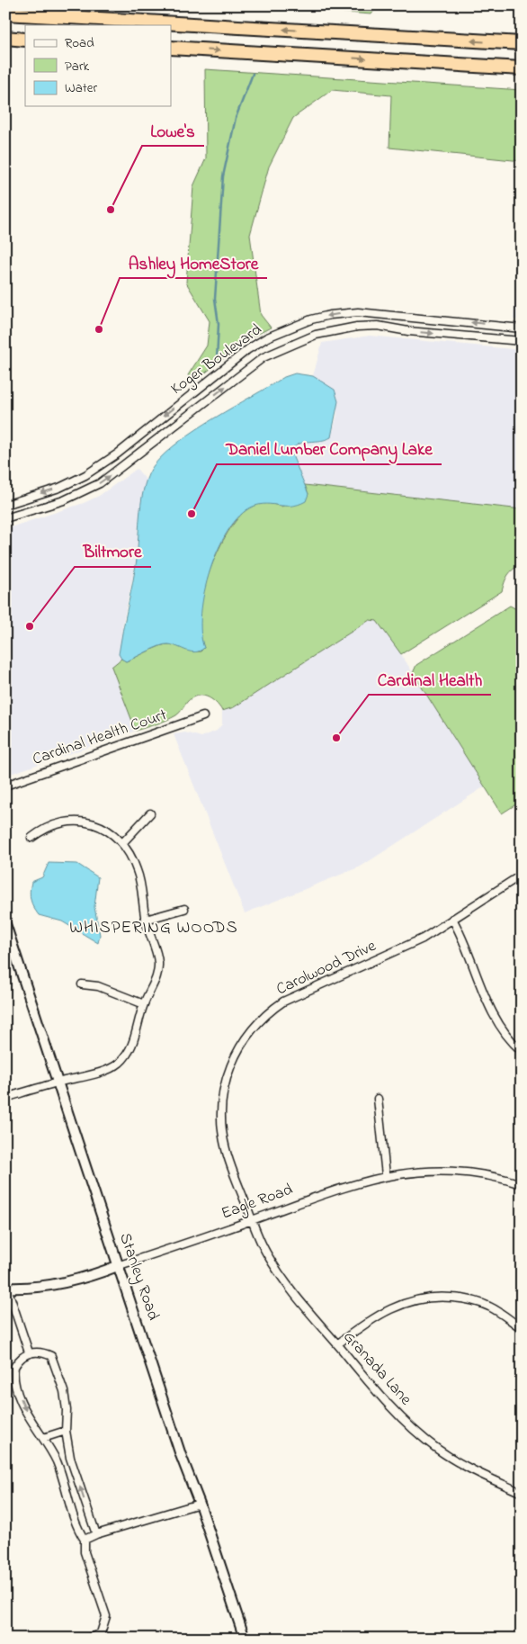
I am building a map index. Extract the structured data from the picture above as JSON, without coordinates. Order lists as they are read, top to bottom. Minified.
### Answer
{"streets":{"street":["Koger Boulevard","Cardinal Health Court","Carolwood Drive","Eagle Road","Stanley Road","Granada Lane"]},"crossings":[["Carolwood Drive","Eagle Road"],["Carolwood Drive","Granada Lane"],["Eagle Road","Stanley Road"],["Eagle Road","Granada Lane"]],"districts":["WHISPERING WOODS"],"places":["Lowe's","Ashley HomeStore","Daniel Lumber Company Lake","Biltmore","Cardinal Health"],"legend":["Road","Park","Water"]}
